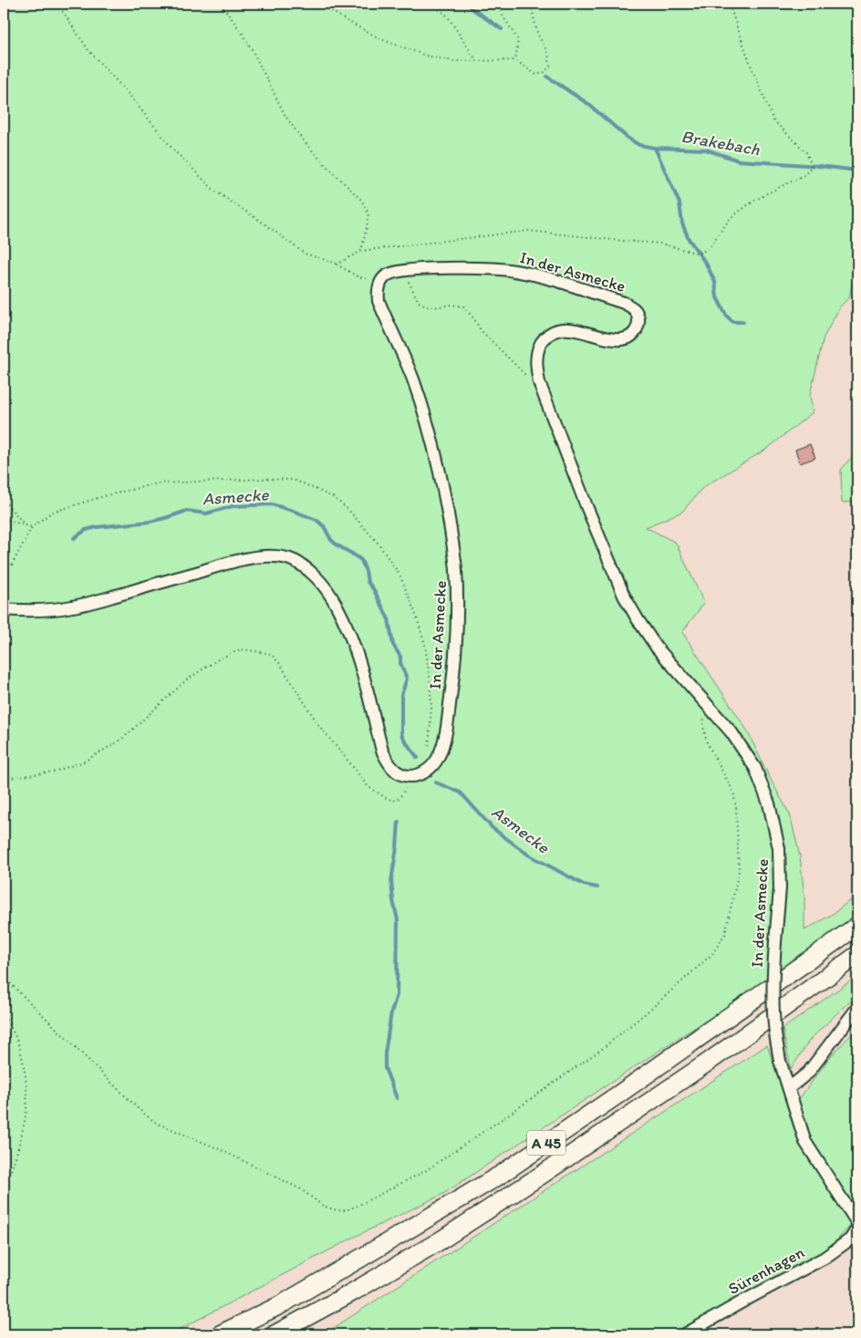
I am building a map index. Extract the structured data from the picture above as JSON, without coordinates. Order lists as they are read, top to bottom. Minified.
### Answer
{"streets":{"highway":["A 45"],"street":["In der Asmecke","Sürenhagen"]},"water":["Brakebach","Asmecke"]}
